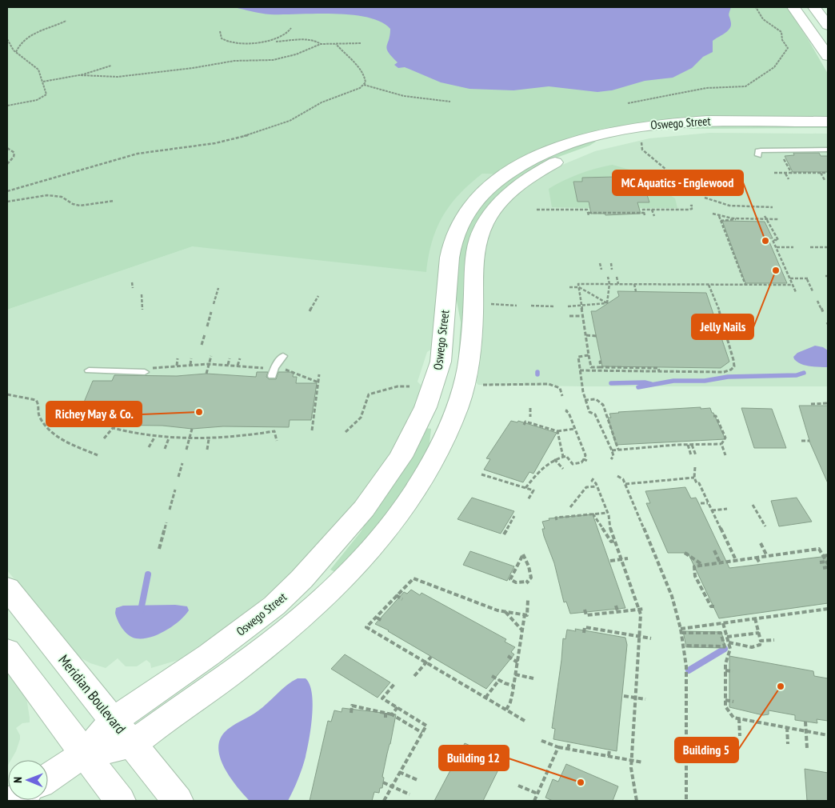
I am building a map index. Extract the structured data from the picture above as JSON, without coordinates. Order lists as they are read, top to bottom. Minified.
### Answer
{"streets":{"main road":["Oswego Street","Meridian Boulevard"]},"crossings":[["Oswego Street","Meridian Boulevard"]],"places":["MC Aquatics - Englewood","Jelly Nails","Richey May & Co.","Building 5","Building 12"],"north":"left"}
